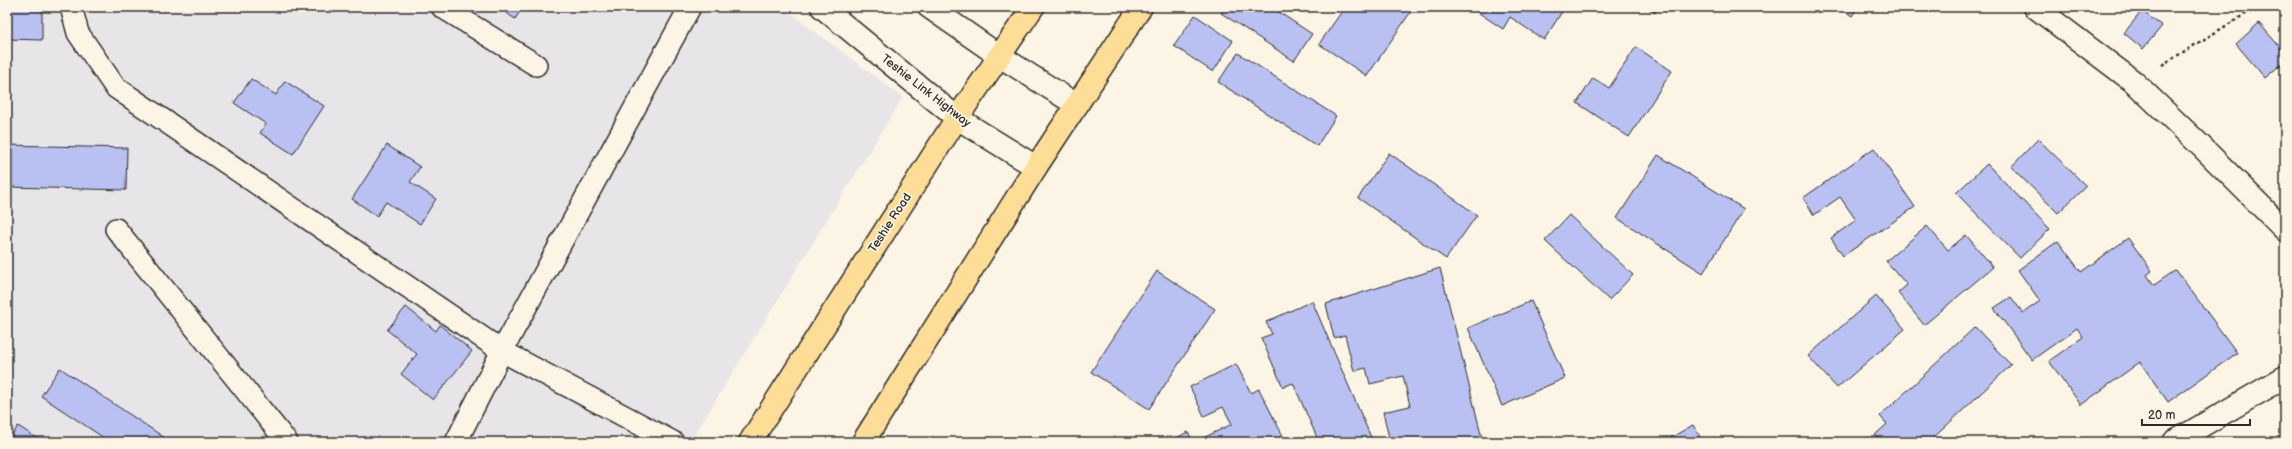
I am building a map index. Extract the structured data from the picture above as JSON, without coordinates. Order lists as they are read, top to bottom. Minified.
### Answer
{"streets":{"main road":["Teshie Road"],"street":["Teshie Link Highway"]},"crossings":[["Teshie Link Highway","Teshie Road"]],"scale_bar":"20 m"}
